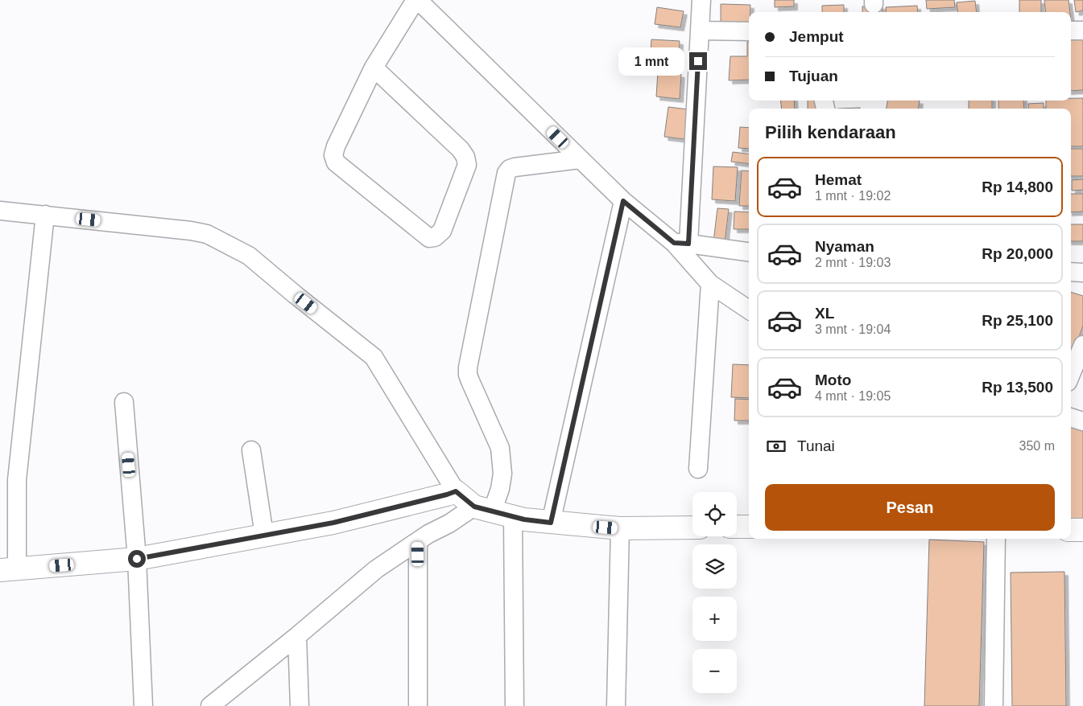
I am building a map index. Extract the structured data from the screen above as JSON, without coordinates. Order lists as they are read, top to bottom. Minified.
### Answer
{"page":{"banner":["Jemput","Tujuan"],"bubble":"1 mnt","heading":"Pilih kendaraan","list":[{"name":"Hemat","note":"1 mnt · 19:02","value":"Rp 14,800"},{"name":"Nyaman","note":"2 mnt · 19:03","value":"Rp 20,000"},{"name":"XL","note":"3 mnt · 19:04","value":"Rp 25,100"},{"name":"Moto","note":"4 mnt · 19:05","value":"Rp 13,500"}],"pay":["Tunai","350 m"],"buttons":"Pesan","map_buttons":["+","−"]}}
